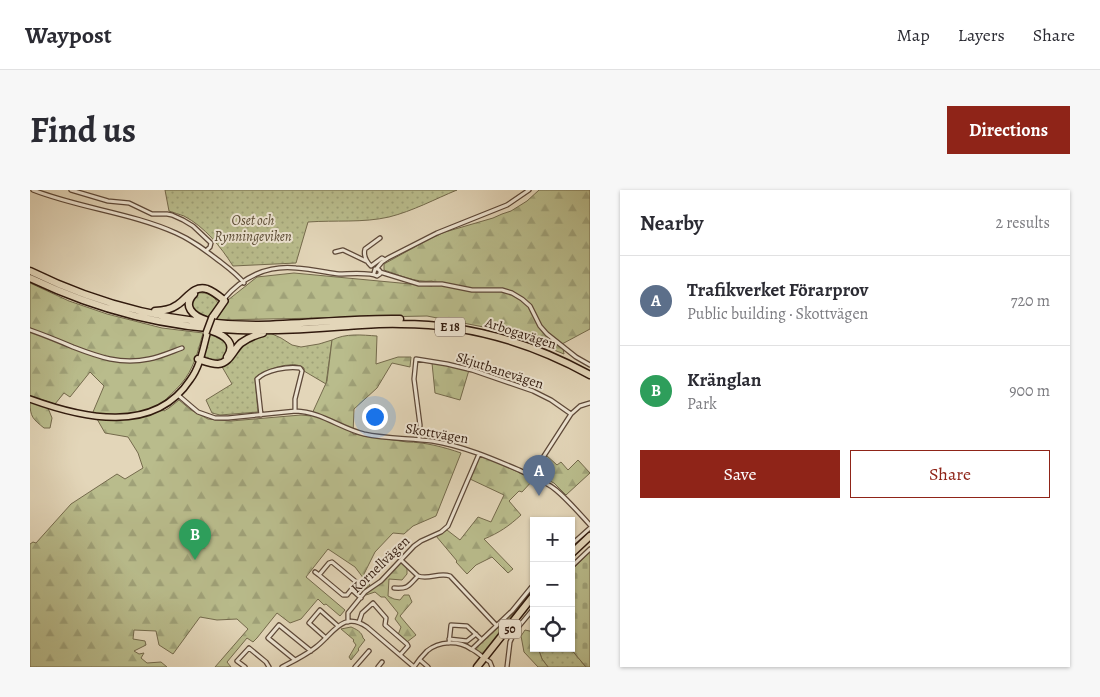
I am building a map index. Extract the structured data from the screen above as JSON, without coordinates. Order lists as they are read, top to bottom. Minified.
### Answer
{"streets":{"highway":["E 18","Arbogavägen","50"],"street":["Skjutbanevägen","Skottvägen","Kornellvägen"]},"crossings":[["E 18","Arbogavägen"],["Skjutbanevägen","Skottvägen"],["Skottvägen","Kornellvägen"]],"parks":["Oset och Rynningeviken"],"page":{"header":"Waypost","nav":["Map","Layers","Share"],"title":"Find us","buttons":["Directions",["Save","Share"]],"heading":["Nearby","2 results"],"list":[{"mark":"A","name":"Trafikverket Förarprov","note":"Public building · Skottvägen","value":"720 m"},{"mark":"B","name":"Kränglan","note":"Park","value":"900 m"}],"pins":["A","B"],"map_buttons":["+","−"]}}
